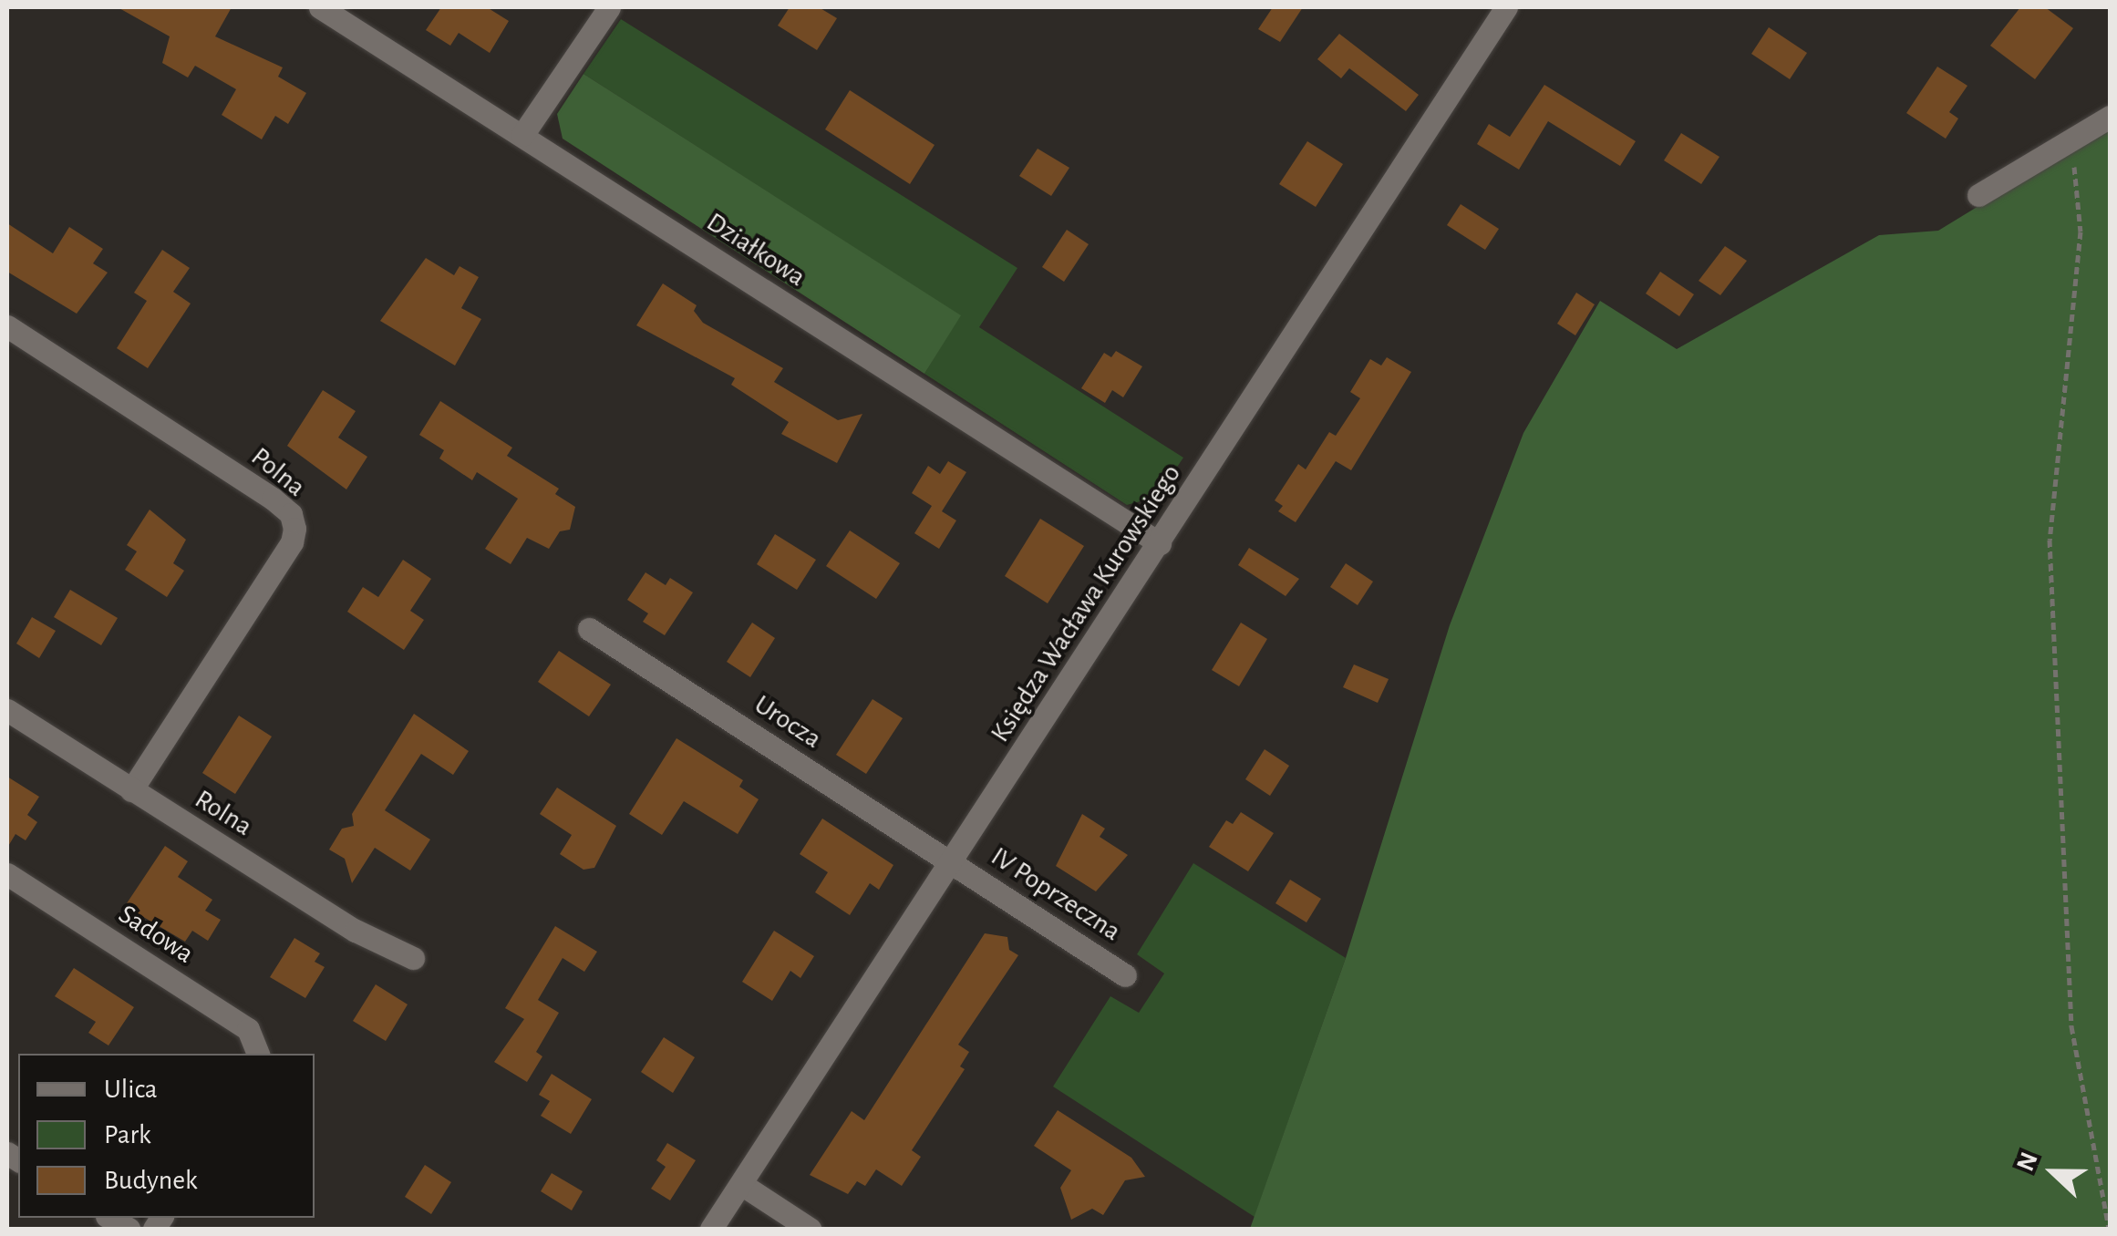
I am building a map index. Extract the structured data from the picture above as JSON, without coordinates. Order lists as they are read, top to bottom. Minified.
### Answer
{"streets":{"street":["Działkowa","Polna","Księdza Wacława Kurowskiego","Urocza","Rolna","IV Poprzeczna","Sadowa"]},"crossings":[["Działkowa","Księdza Wacława Kurowskiego"],["Polna","Rolna"],["Księdza Wacława Kurowskiego","Urocza"],["Księdza Wacława Kurowskiego","IV Poprzeczna"],["Urocza","IV Poprzeczna"]],"legend":["Ulica","Park","Budynek"],"north":"left"}
